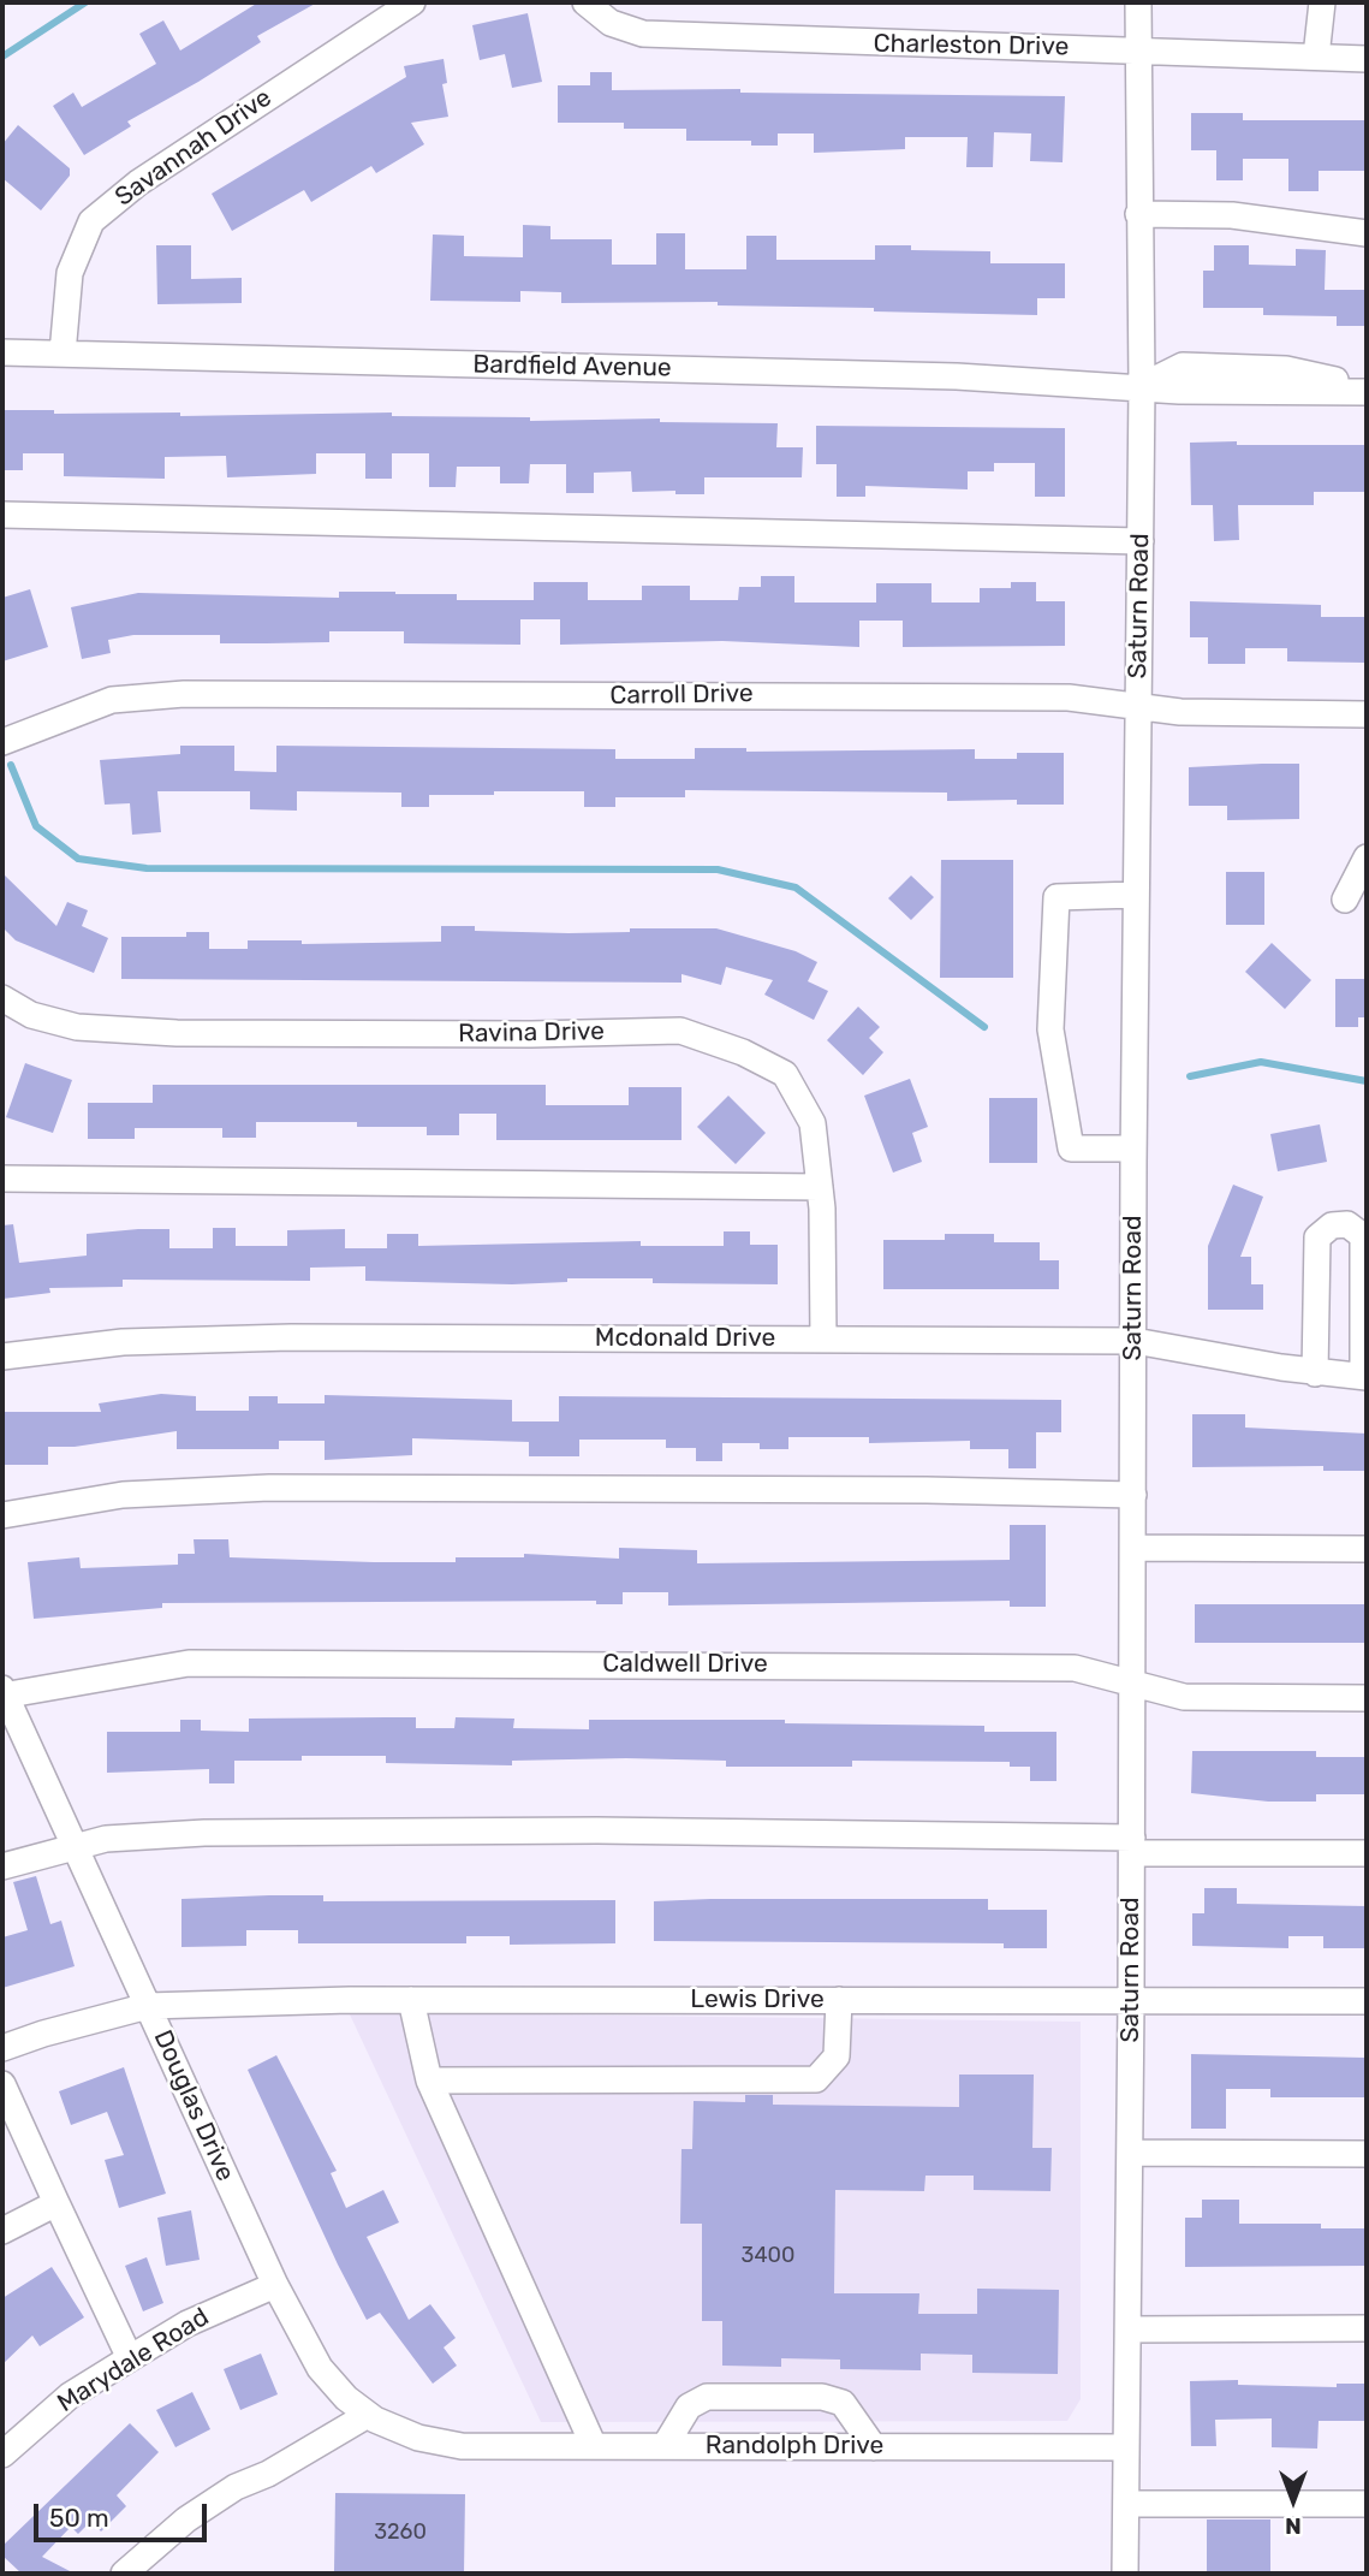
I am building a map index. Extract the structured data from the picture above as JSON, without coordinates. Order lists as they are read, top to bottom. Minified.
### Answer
{"streets":{"street":["Charleston Drive","Savannah Drive","Bardfield Avenue","Saturn Road","Carroll Drive","Ravina Drive","Mcdonald Drive","Caldwell Drive","Lewis Drive","Douglas Drive","Marydale Road","Randolph Drive"]},"crossings":[["Charleston Drive","Saturn Road"],["Savannah Drive","Bardfield Avenue"],["Bardfield Avenue","Saturn Road"],["Saturn Road","Carroll Drive"],["Saturn Road","Mcdonald Drive"],["Saturn Road","Caldwell Drive"],["Saturn Road","Lewis Drive"],["Saturn Road","Randolph Drive"],["Ravina Drive","Mcdonald Drive"],["Caldwell Drive","Douglas Drive"],["Lewis Drive","Douglas Drive"],["Douglas Drive","Marydale Road"],["Douglas Drive","Randolph Drive"]],"house_numbers":["3400","3260"],"scale_bar":"50 m","north":"bottom"}
